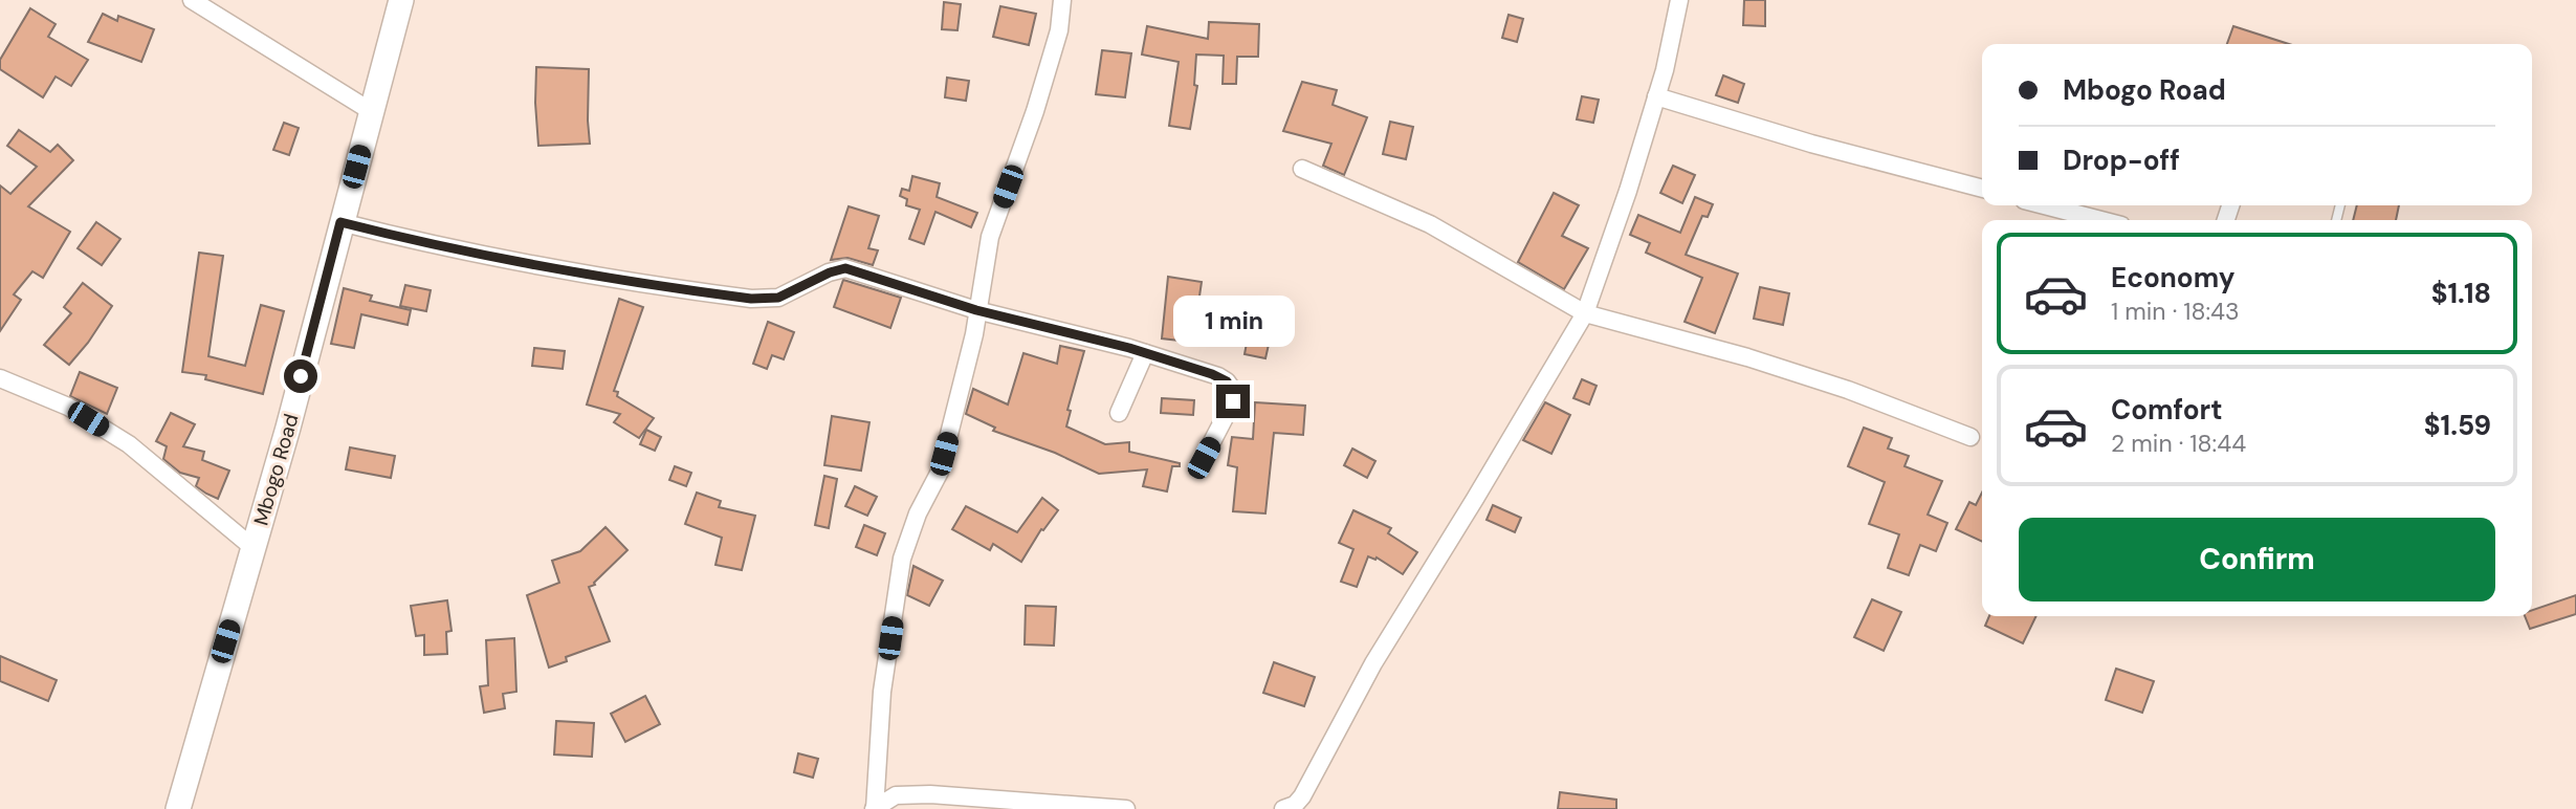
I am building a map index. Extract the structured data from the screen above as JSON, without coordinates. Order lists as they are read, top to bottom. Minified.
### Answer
{"streets":{"main road":["Mbogo Road"]},"page":{"banner":["Mbogo Road","Drop-off"],"list":[{"name":"Economy","note":"1 min · 18:43","value":"$1.18"},{"name":"Comfort","note":"2 min · 18:44","value":"$1.59"}],"bubble":"1 min","buttons":"Confirm"}}
